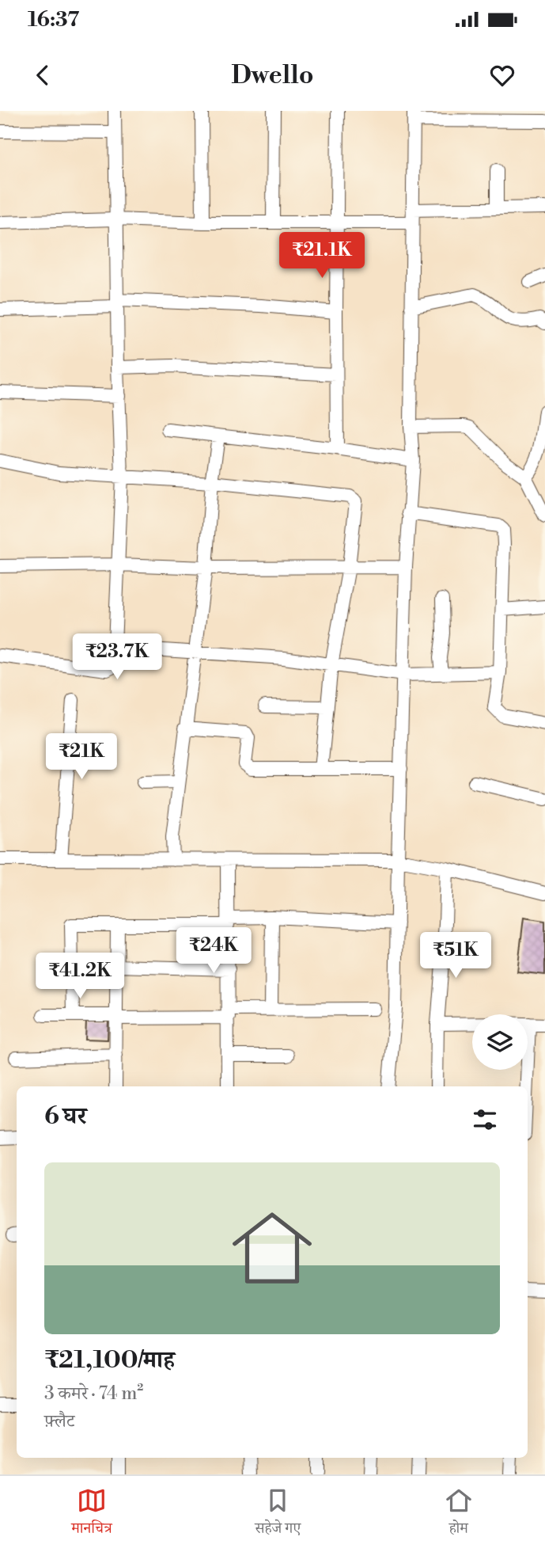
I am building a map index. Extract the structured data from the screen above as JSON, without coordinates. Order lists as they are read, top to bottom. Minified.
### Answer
{"page":{"status":"16:37","header":"Dwello","price":["₹21.1K","₹23.7K","₹21K","₹24K","₹51K","₹41.2K"],"heading":"6 घर","list":[{"name":"₹21,100/माह","note":"3 कमरे · 74 m² · फ़्लैट"}],"tabs":["मानचित्र","सहेजे गए","होम"]}}
